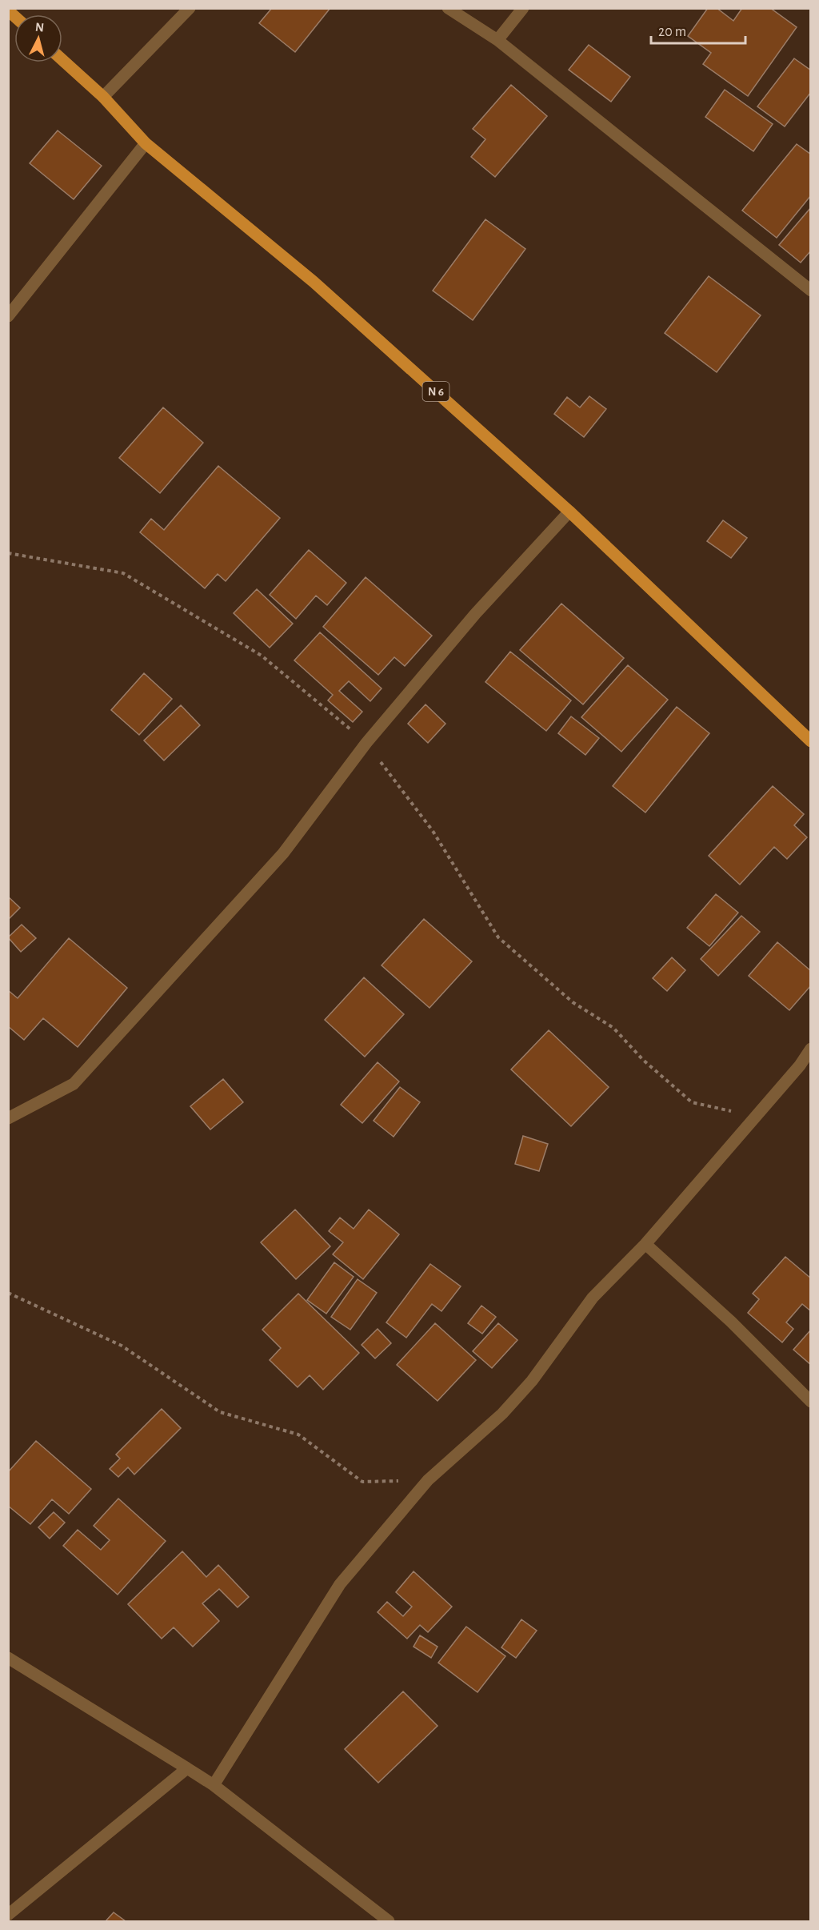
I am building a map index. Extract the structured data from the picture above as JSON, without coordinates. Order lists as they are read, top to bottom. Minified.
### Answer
{"streets":{"main road":["N 6"]},"scale_bar":"20 m","north":"top"}
